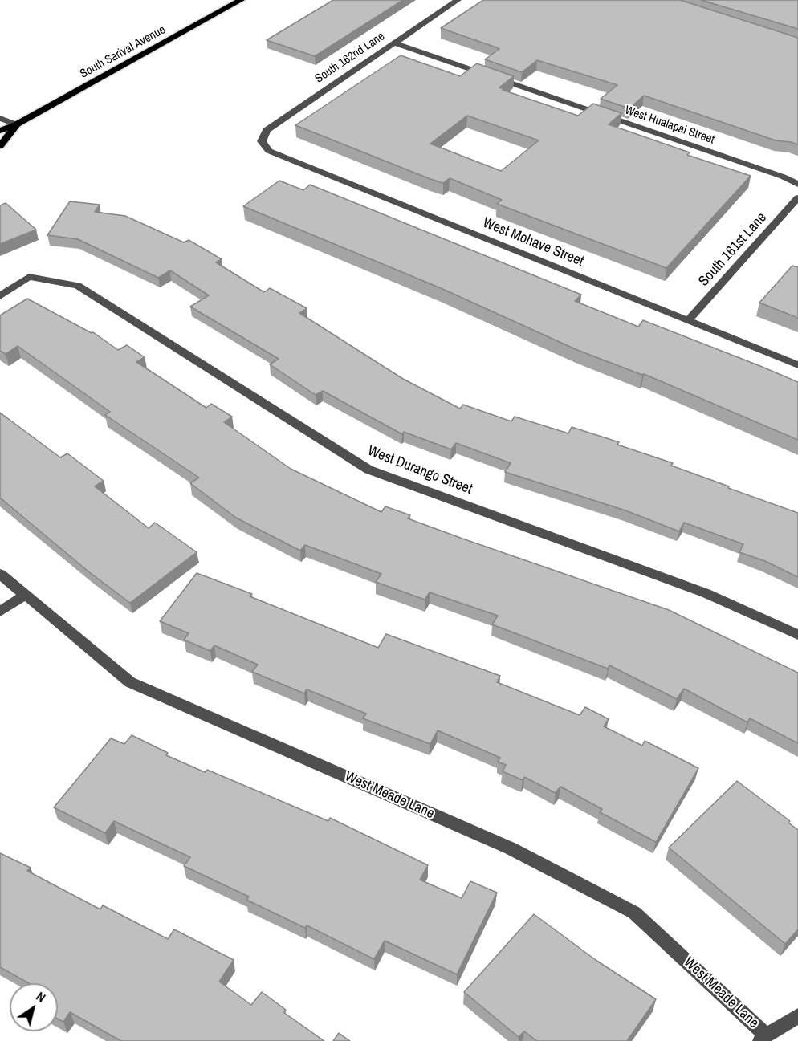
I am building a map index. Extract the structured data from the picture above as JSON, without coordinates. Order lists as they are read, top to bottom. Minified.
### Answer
{"streets":{"main road":["South Sarival Avenue"],"street":["South 162nd Lane","West Hualapai Street","West Mohave Street","South 161st Lane","West Durango Street","West Meade Lane"]},"crossings":[["South 162nd Lane","West Hualapai Street"],["South 162nd Lane","West Mohave Street"],["West Mohave Street","South 161st Lane"]],"north":"top right"}
